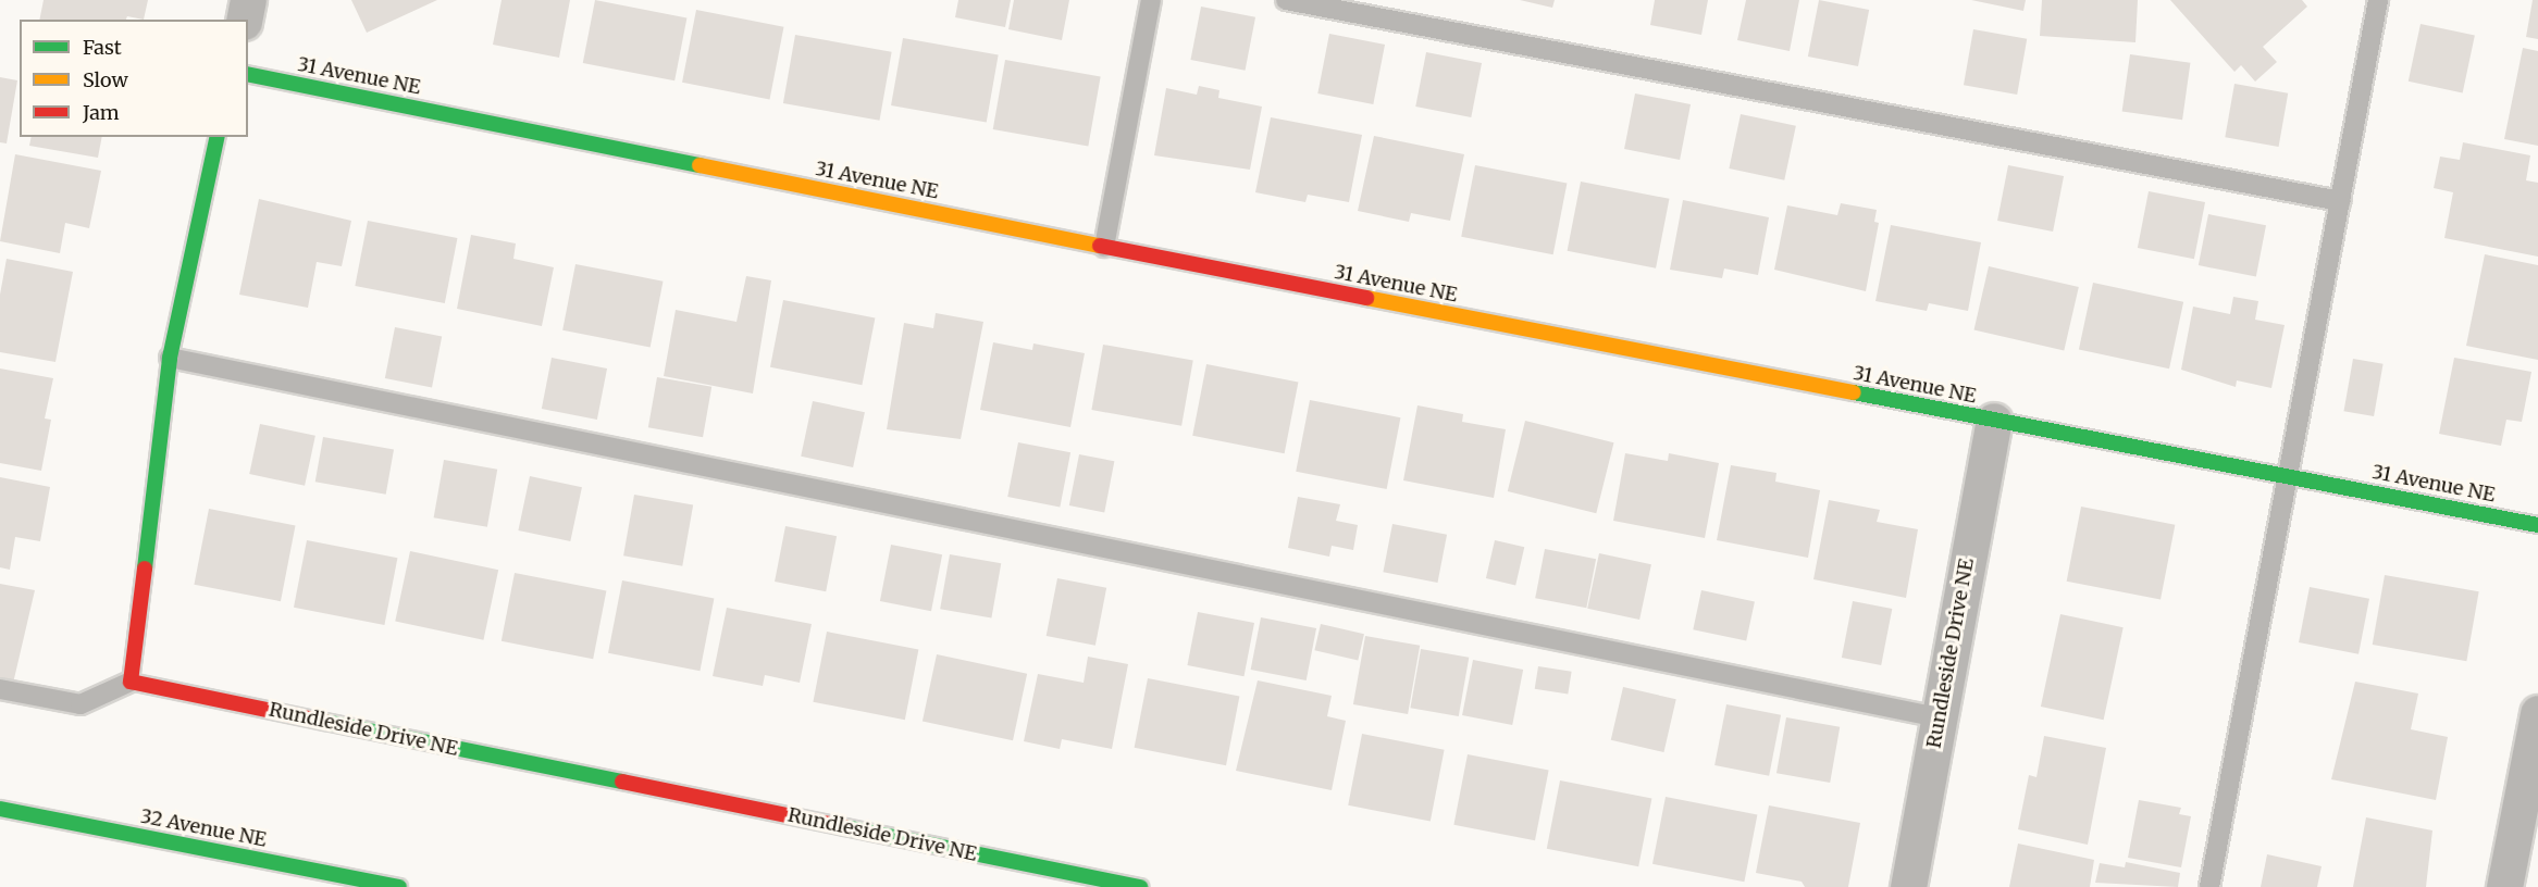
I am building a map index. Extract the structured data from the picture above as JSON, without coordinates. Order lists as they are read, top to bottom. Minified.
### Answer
{"streets":{"street":["31 Avenue NE","Rundleside Drive NE","32 Avenue NE"]},"crossings":[["31 Avenue NE","Rundleside Drive NE"]],"legend":["Fast","Slow","Jam"]}
